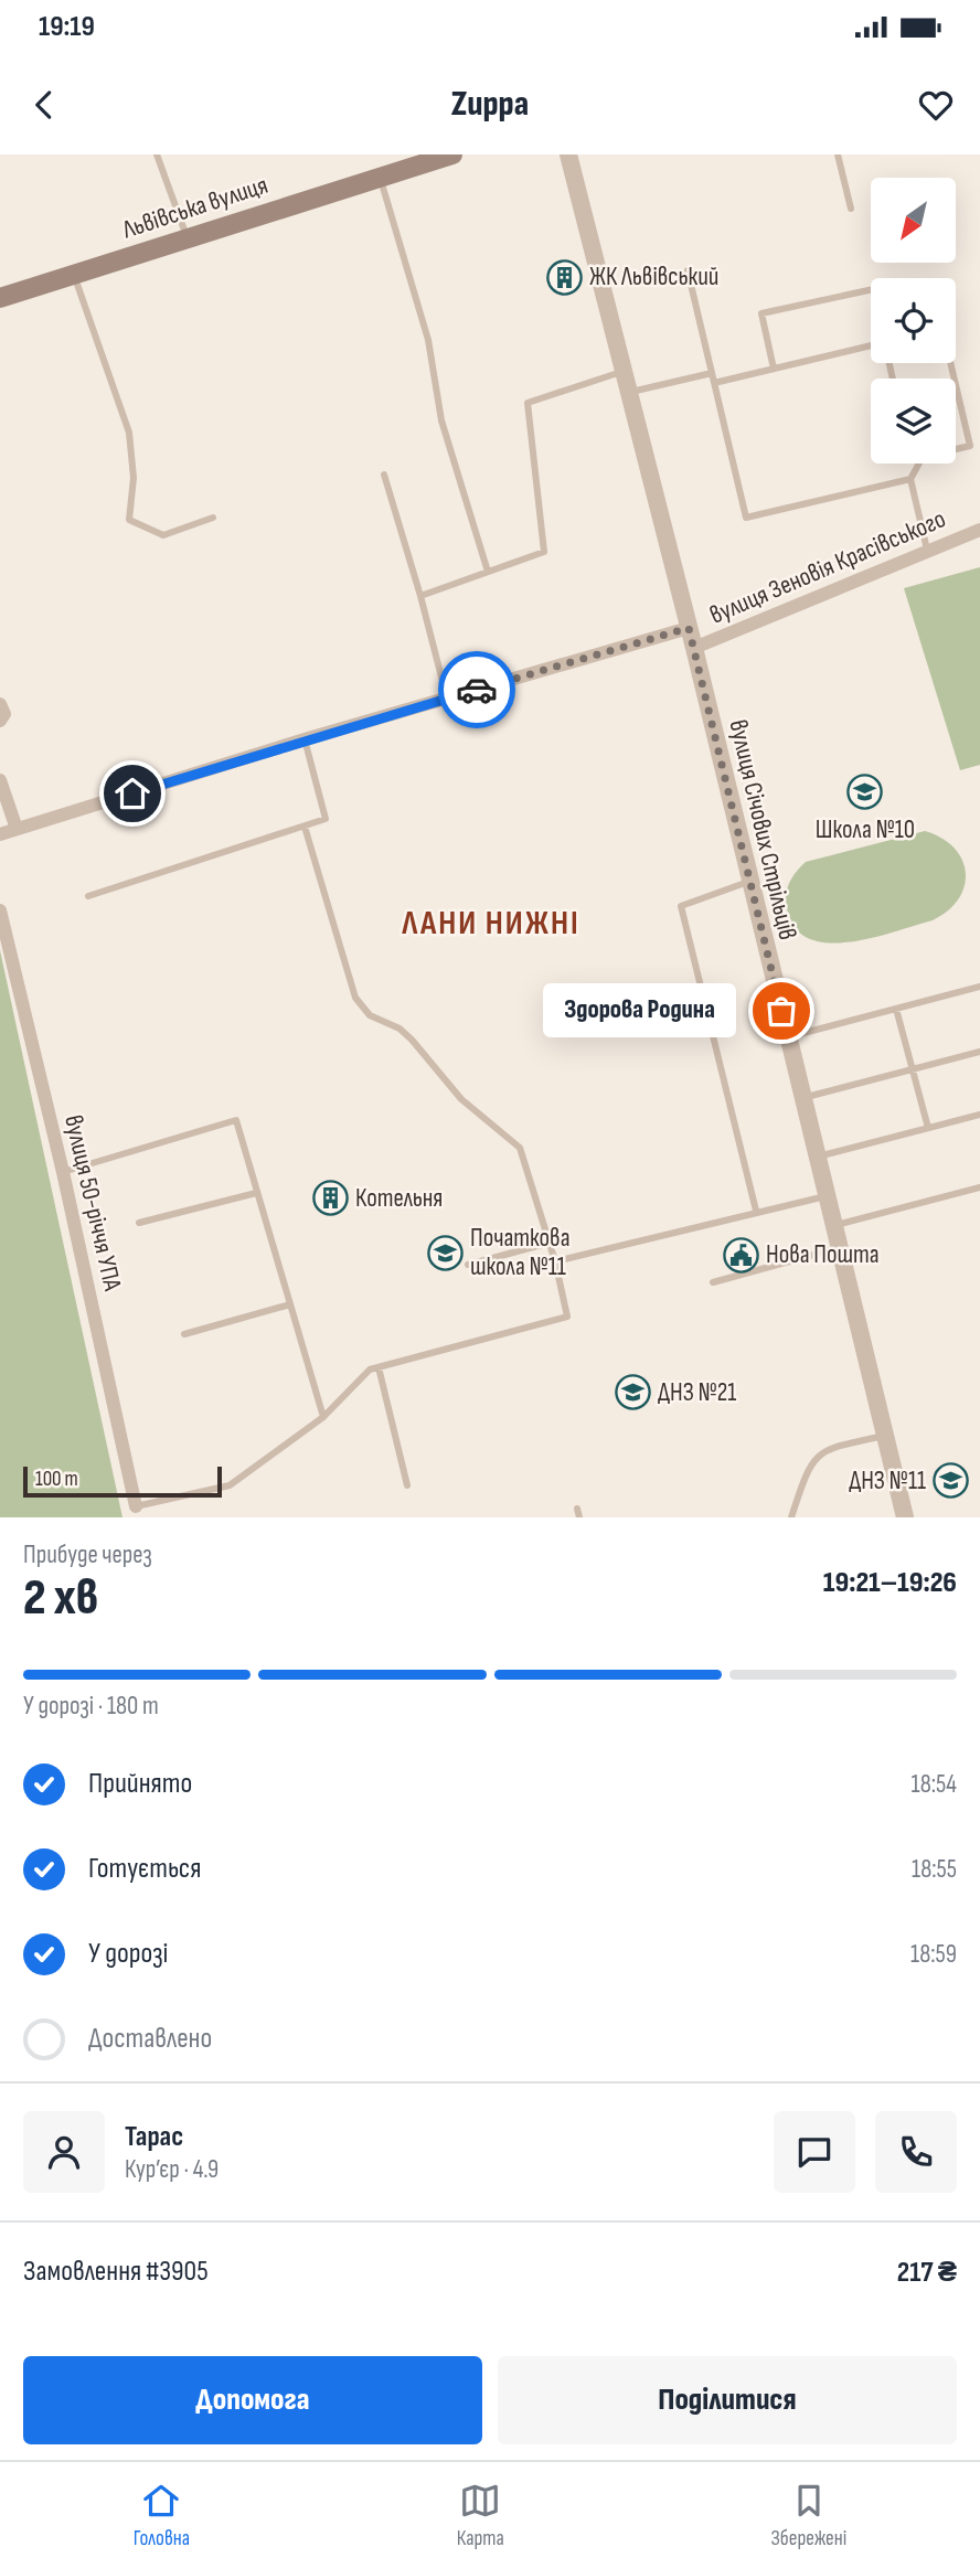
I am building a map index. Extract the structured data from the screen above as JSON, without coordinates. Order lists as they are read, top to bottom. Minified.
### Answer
{"streets":{"main road":["Львівська вулиця"],"street":["вулиця Зеновія Красівського","вулиця Січових Стрільців","вулиця 50-річчя УПА"]},"crossings":[["вулиця Зеновія Красівського","вулиця Січових Стрільців"]],"districts":["ЛАНИ НИЖНІ"],"places":{"building":["ЖК Львівський","Котельня"],"school or university":["Школа №10","Початкова школа №11","ДНЗ №21","ДНЗ №11"],"other":["Здорова Родина"],"public building":["Нова Пошта"]},"scale_bar":"100 m","north":"bottom left","page":{"status":"19:19","header":"Zuppa","bubble":"Здорова Родина","scale":"100 m","heading":["2 хв","Прибуде через","19:21–19:26"],"panel":["Тарас","Кур’єр · 4.9","Замовлення #3905","217 ₴"],"bar":"У дорозі · 180 m","list":[["Прийнято","18:54"],["Готується","18:55"],["У дорозі","18:59"],"Доставлено"],"buttons":["Допомога","Поділитися"],"tabs":["Головна","Карта","Збережені"]}}
